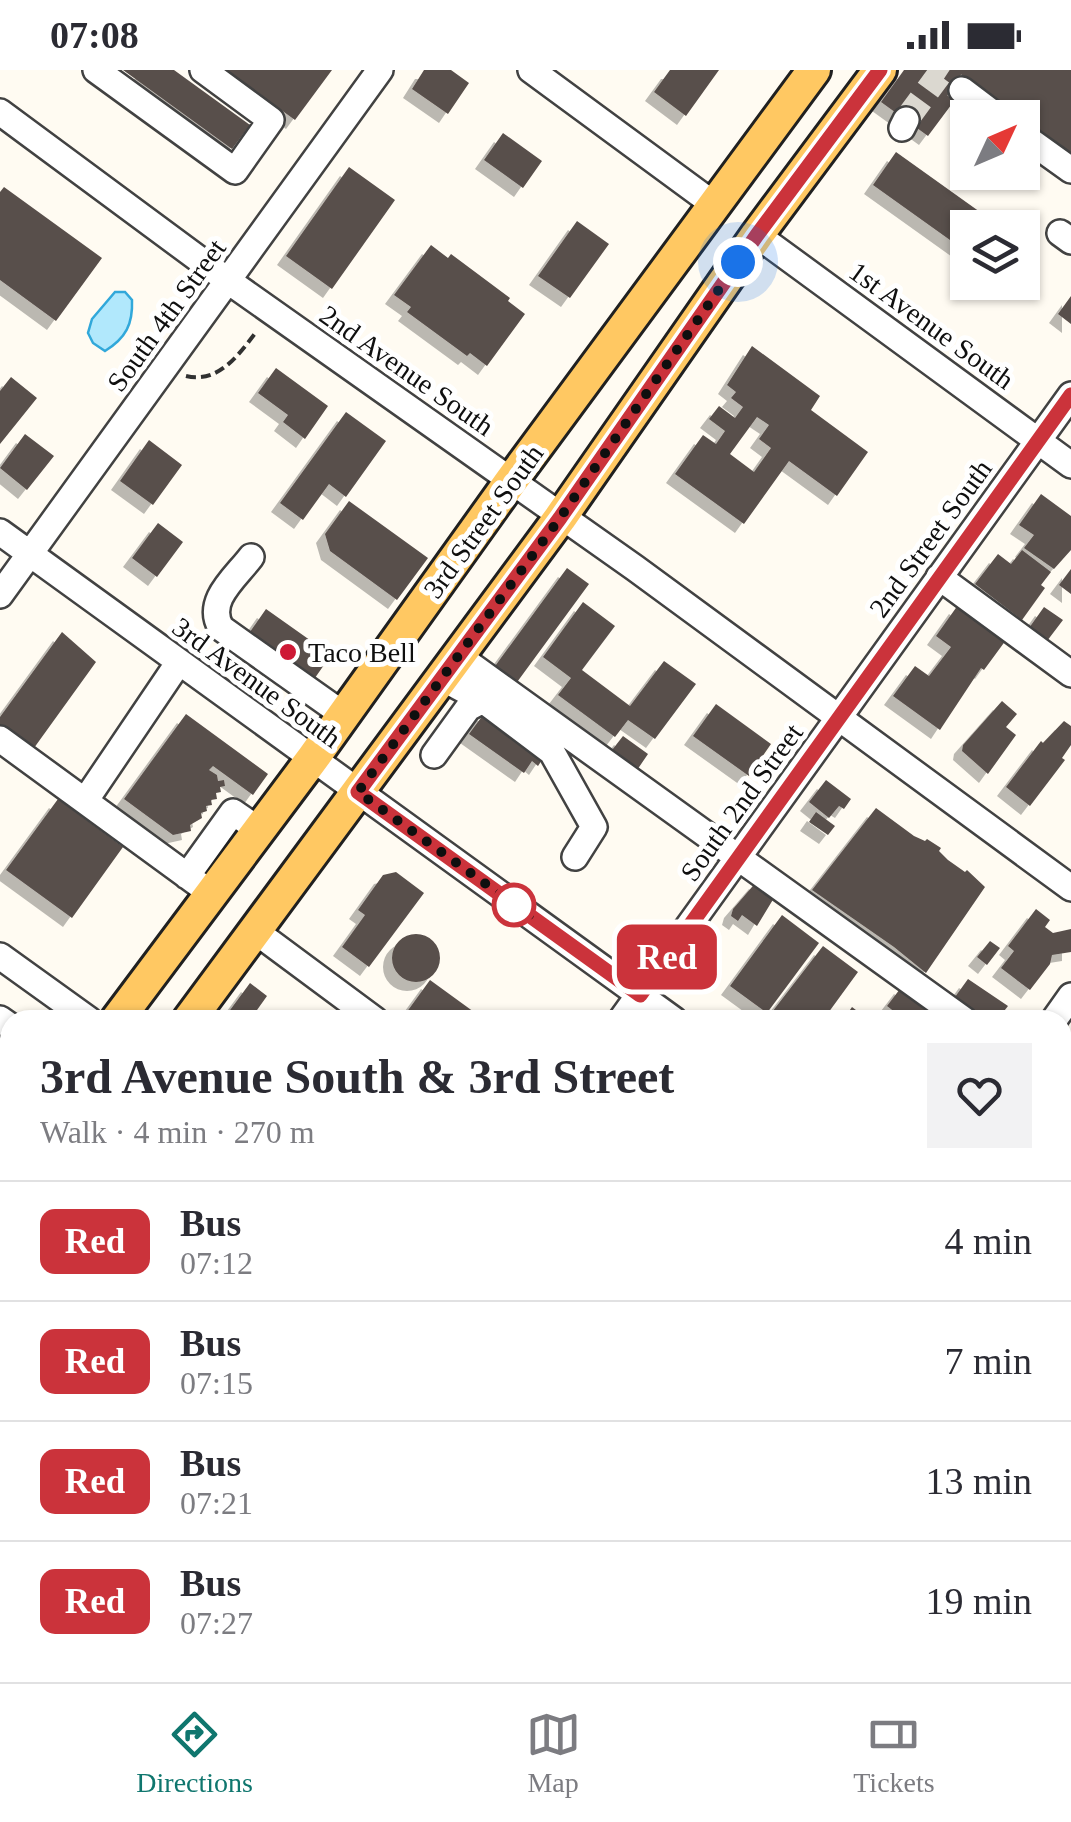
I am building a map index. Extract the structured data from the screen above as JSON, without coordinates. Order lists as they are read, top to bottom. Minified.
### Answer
{"streets":{"main road":["3rd Street South"],"street":["South 4th Street","1st Avenue South","2nd Avenue South","2nd Street South","3rd Avenue South","South 2nd Street"]},"crossings":[["South 4th Street","2nd Avenue South"],["South 4th Street","3rd Avenue South"],["1st Avenue South","2nd Street South"],["2nd Avenue South","3rd Street South"],["2nd Avenue South","2nd Street South"],["2nd Avenue South","South 2nd Street"],["3rd Street South","3rd Avenue South"],["2nd Street South","South 2nd Street"],["3rd Avenue South","South 2nd Street"]],"places":["Taco Bell"],"lines":["bus line Red"],"north":"top right","page":{"status":"07:08","on_map":"Red","heading":["3rd Avenue South & 3rd Street","Walk · 4 min · 270 m"],"list":[{"mark":"Red","name":"Bus","note":"07:12","value":"4 min"},{"mark":"Red","name":"Bus","note":"07:15","value":"7 min"},{"mark":"Red","name":"Bus","note":"07:21","value":"13 min"},{"mark":"Red","name":"Bus","note":"07:27","value":"19 min"}],"tabs":["Directions","Map","Tickets"]}}
